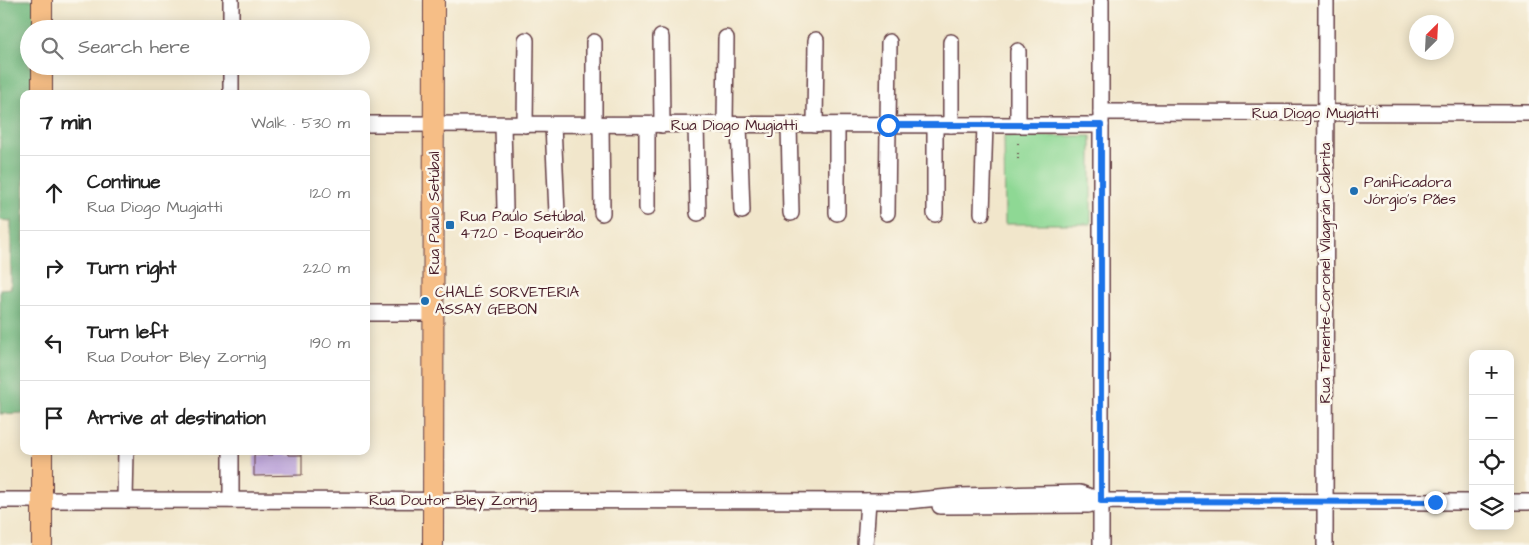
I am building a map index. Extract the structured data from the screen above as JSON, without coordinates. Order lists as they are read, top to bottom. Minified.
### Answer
{"streets":{"main road":["Rua Paulo Setúbal"],"street":["Rua Diogo Mugiatti","Rua Tenente-Coronel Vilagrán Cabrita","Rua Doutor Bley Zornig"]},"crossings":[["Rua Diogo Mugiatti","Rua Paulo Setúbal"],["Rua Diogo Mugiatti","Rua Tenente-Coronel Vilagrán Cabrita"],["Rua Paulo Setúbal","Rua Doutor Bley Zornig"],["Rua Tenente-Coronel Vilagrán Cabrita","Rua Doutor Bley Zornig"]],"places":{"other":["Panificadora Jórgio's Pães","CHALÉ SORVETERIA ASSAY GEBON"],"transit":["Rua Paulo Setúbal, 4720 - Boqueirão"]},"north":"top right","page":{"search":"Search here","heading":["7 min","Walk · 530 m"],"list":[["Continue","Rua Diogo Mugiatti","120 m"],["Turn right","220 m"],["Turn left","Rua Doutor Bley Zornig","190 m"],"Arrive at destination"],"map_buttons":["+","−"]}}
